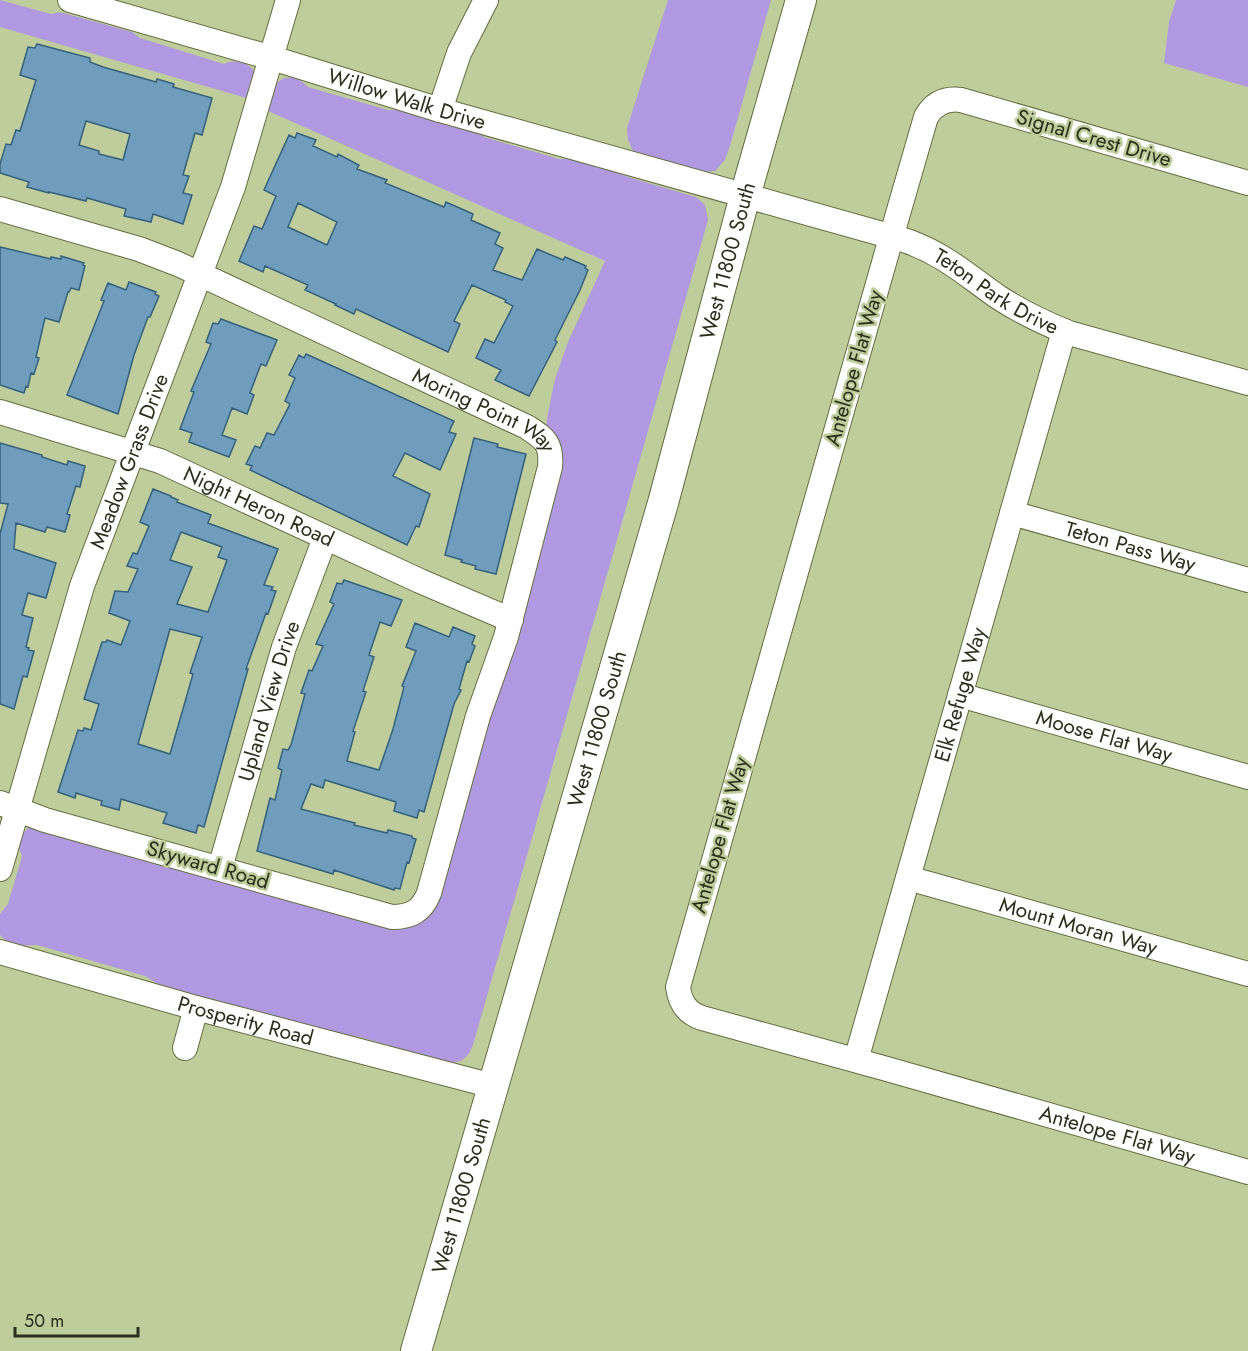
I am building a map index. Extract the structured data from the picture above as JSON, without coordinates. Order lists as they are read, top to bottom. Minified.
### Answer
{"streets":{"main road":["West 11800 South"],"street":["Willow Walk Drive","Signal Crest Drive","Teton Park Drive","Antelope Flat Way","Moring Point Way","Meadow Grass Drive","Night Heron Road","Teton Pass Way","Elk Refuge Way","Upland View Drive","Moose Flat Way","Skyward Road","Mount Moran Way","Prosperity Road"]},"crossings":[["Willow Walk Drive","West 11800 South"],["Willow Walk Drive","Teton Park Drive"],["Willow Walk Drive","Meadow Grass Drive"],["Signal Crest Drive","Antelope Flat Way"],["West 11800 South","Teton Park Drive"],["West 11800 South","Prosperity Road"],["Teton Park Drive","Antelope Flat Way"],["Teton Park Drive","Elk Refuge Way"],["Antelope Flat Way","Elk Refuge Way"],["Moring Point Way","Meadow Grass Drive"],["Moring Point Way","Night Heron Road"],["Moring Point Way","Skyward Road"],["Meadow Grass Drive","Night Heron Road"],["Meadow Grass Drive","Skyward Road"],["Night Heron Road","Upland View Drive"],["Teton Pass Way","Elk Refuge Way"],["Elk Refuge Way","Moose Flat Way"],["Elk Refuge Way","Mount Moran Way"],["Upland View Drive","Skyward Road"]],"scale_bar":"50 m"}
